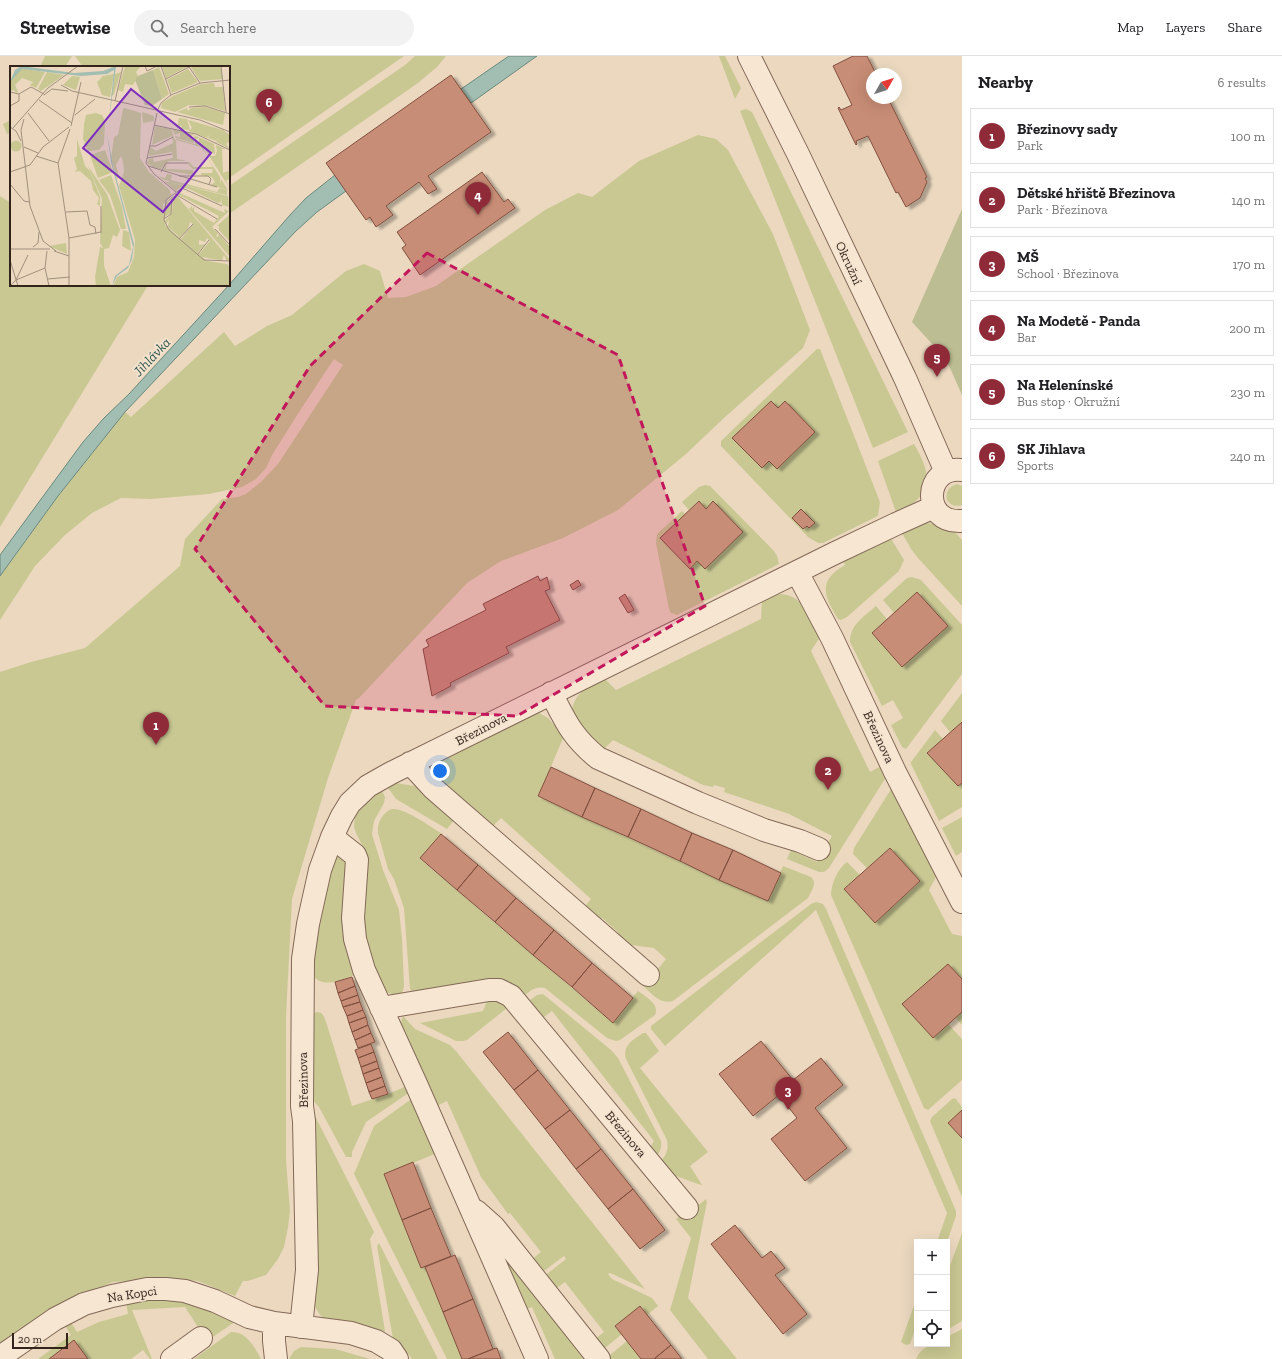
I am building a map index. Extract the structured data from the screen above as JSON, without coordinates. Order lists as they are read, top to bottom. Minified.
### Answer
{"streets":{"street":["Okružní","Březinova","Na Kopci"]},"water":["Jihlávka"],"scale_bar":"20 m","north":"top right","page":{"header":"Streetwise","search":"Search here","nav":["Map","Layers","Share"],"heading":["Nearby","6 results"],"pins":["6","4","5","1","2","3"],"list":[{"mark":"1","name":"Březinovy sady","note":"Park","value":"100 m"},{"mark":"2","name":"Dětské hřiště Březinova","note":"Park · Březinova","value":"140 m"},{"mark":"3","name":"MŠ","note":"School · Březinova","value":"170 m"},{"mark":"4","name":"Na Modetě - Panda","note":"Bar","value":"200 m"},{"mark":"5","name":"Na Helenínské","note":"Bus stop · Okružní","value":"230 m"},{"mark":"6","name":"SK Jihlava","note":"Sports","value":"240 m"}],"map_buttons":["+","−"],"scale":"20 m"}}
